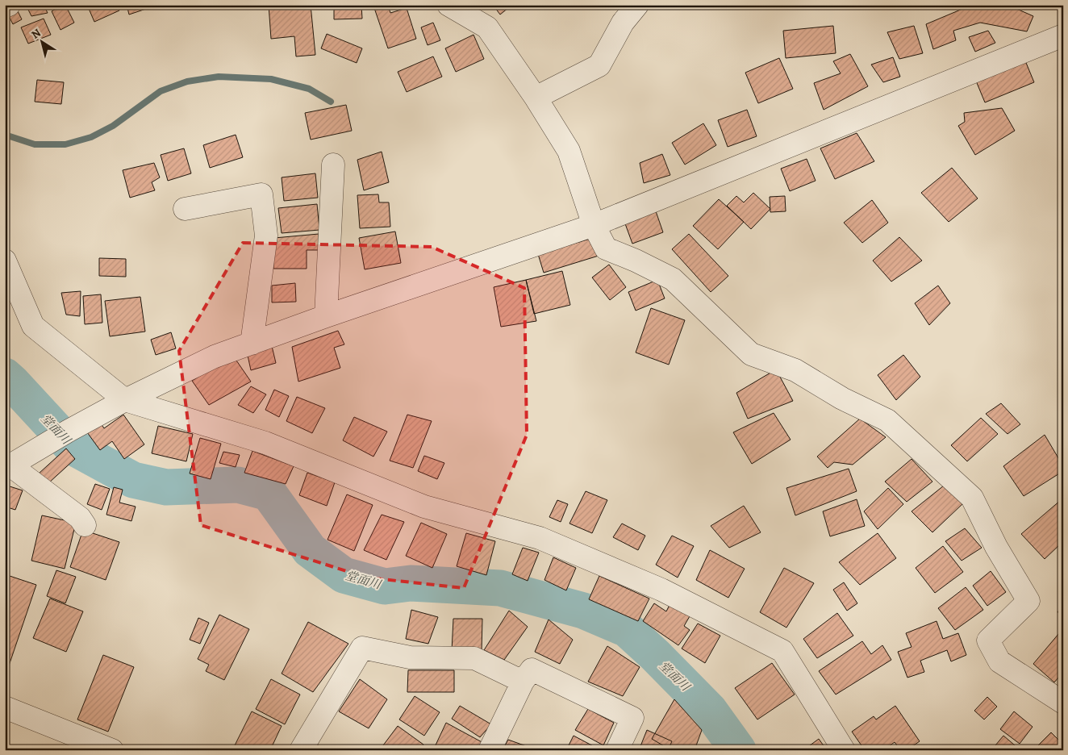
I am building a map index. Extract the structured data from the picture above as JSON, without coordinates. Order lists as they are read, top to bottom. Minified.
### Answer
{"water":["堂面川"],"north":"top left"}
